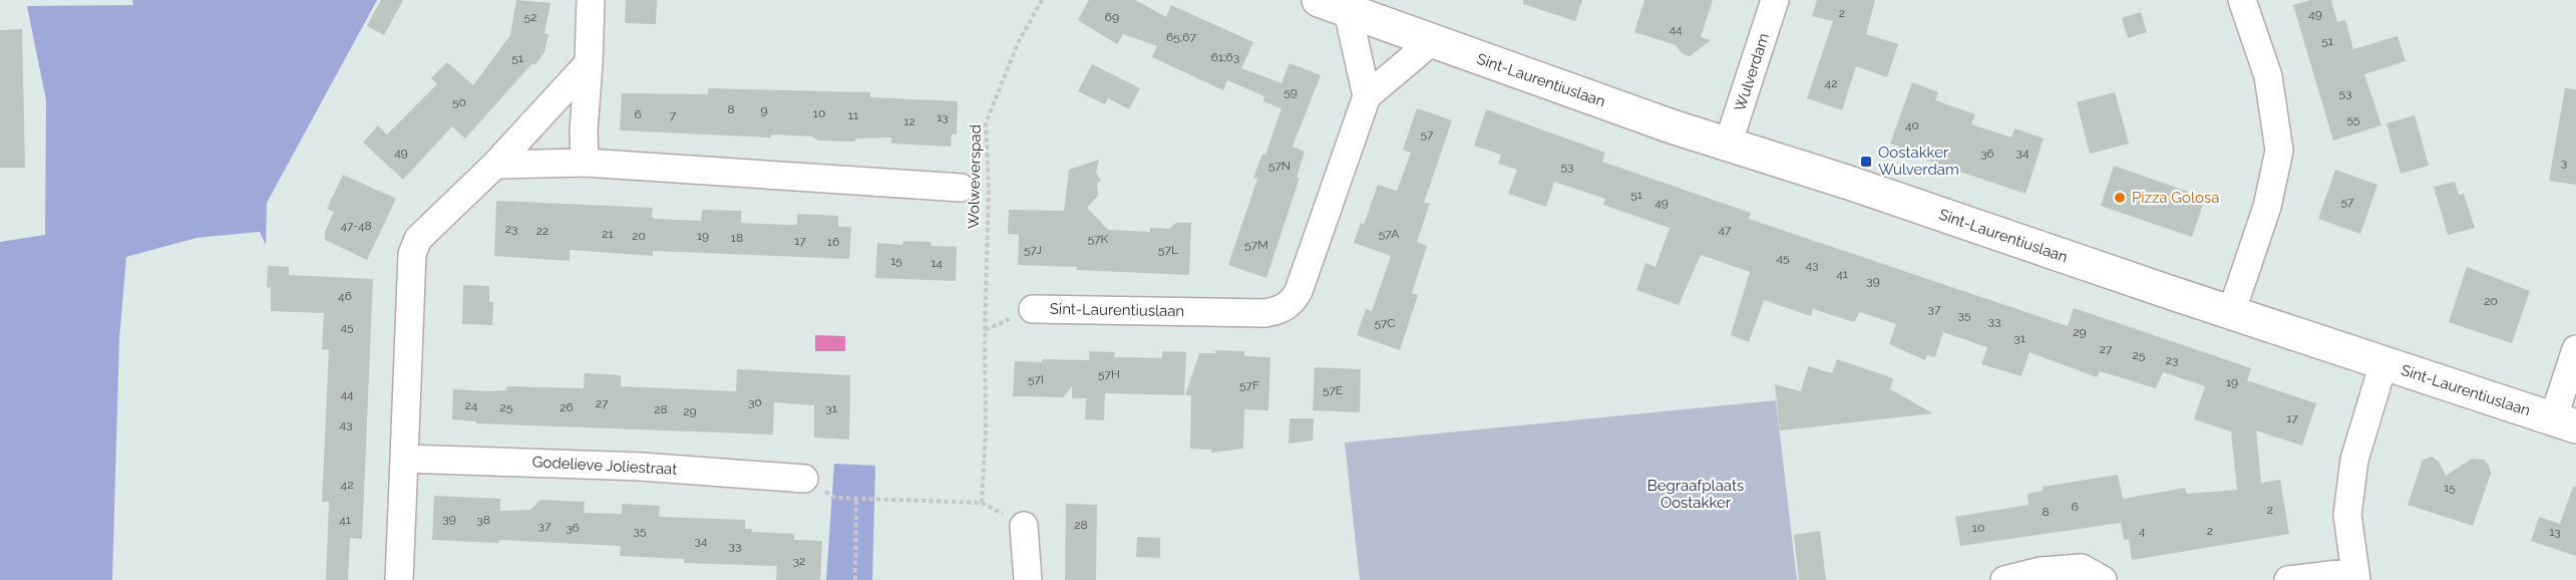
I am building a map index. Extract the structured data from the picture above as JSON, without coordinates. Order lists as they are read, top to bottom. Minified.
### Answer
{"streets":{"street":["Wulverdam","Sint-Laurentiuslaan","Godelieve Joliestraat"],"path":["Wolweverspad"]},"crossings":[["Wulverdam","Sint-Laurentiuslaan"]],"parks":["Begraafplaats Oostakker"],"places":{"transit":["Oostakker Wulverdam"],"other":["Pizza Golosa"]},"house_numbers":["2","49","52","69","44","65;67","51","61;63","51","42","59","53","50","8","9","10","6","7","11","13","55","12","40","57","49","34","36","3","57N","53","51","57","49","47-48","23","47","22","21","57A","20","19","18","57K","17","16","57M","57J","57L","45","15","14","43","41","39","46","20","37","35","33","57C","45","29","31","27","25","23","57H","57I","19","57F","57E","44","30","27","24","25","26","31","28","29","17","43","42","15","6","2","8","39","41","38","28","37","36","10","35","4","2","13","34","33","32"]}
